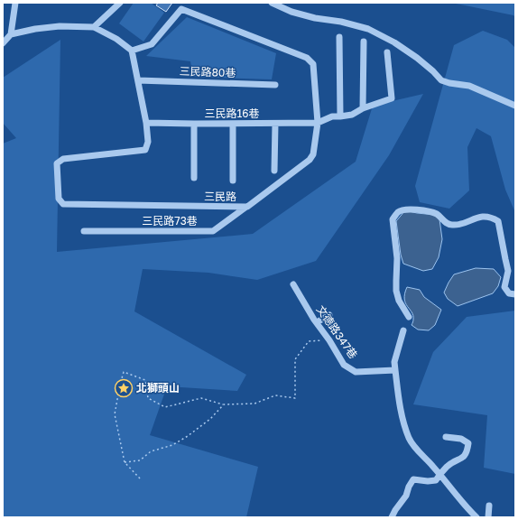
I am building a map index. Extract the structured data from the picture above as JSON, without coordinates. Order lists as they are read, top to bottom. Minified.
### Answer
{"streets":{"street":["三民路80巷","三民路16巷","三民路","三民路73巷","文德路347巷"]},"crossings":[["三民路80巷","三民路"],["三民路16巷","三民路"],["三民路","三民路73巷"]],"places":{"place":["北獅頭山"]}}
